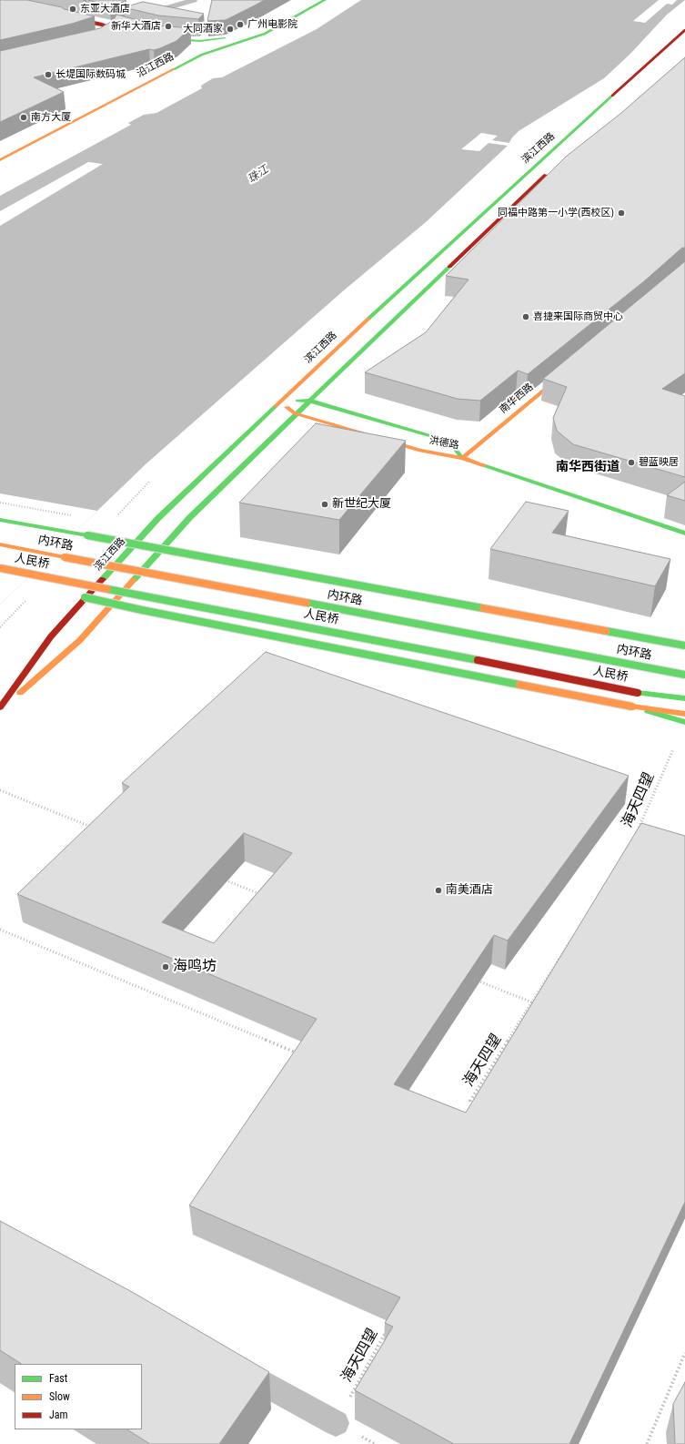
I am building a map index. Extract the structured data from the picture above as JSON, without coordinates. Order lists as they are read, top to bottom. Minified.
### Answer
{"streets":{"main road":["沿江西路","滨江西路","南华西路","洪德路","内环路","人民桥"],"path":["海天四望"]},"crossings":[["滨江西路","洪德路"],["南华西路","洪德路"]],"districts":["南华西街道"],"water":["珠江"],"places":["东亚大酒店","广州电影院","新华大酒店","大同酒家","长堤国际数码城","南方大厦","同福中路第一小学(西校区)","喜捷来国际商贸中心","碧蓝映居","新世纪大厦","南美酒店","海鸣坊"],"legend":["Fast","Slow","Jam"]}
